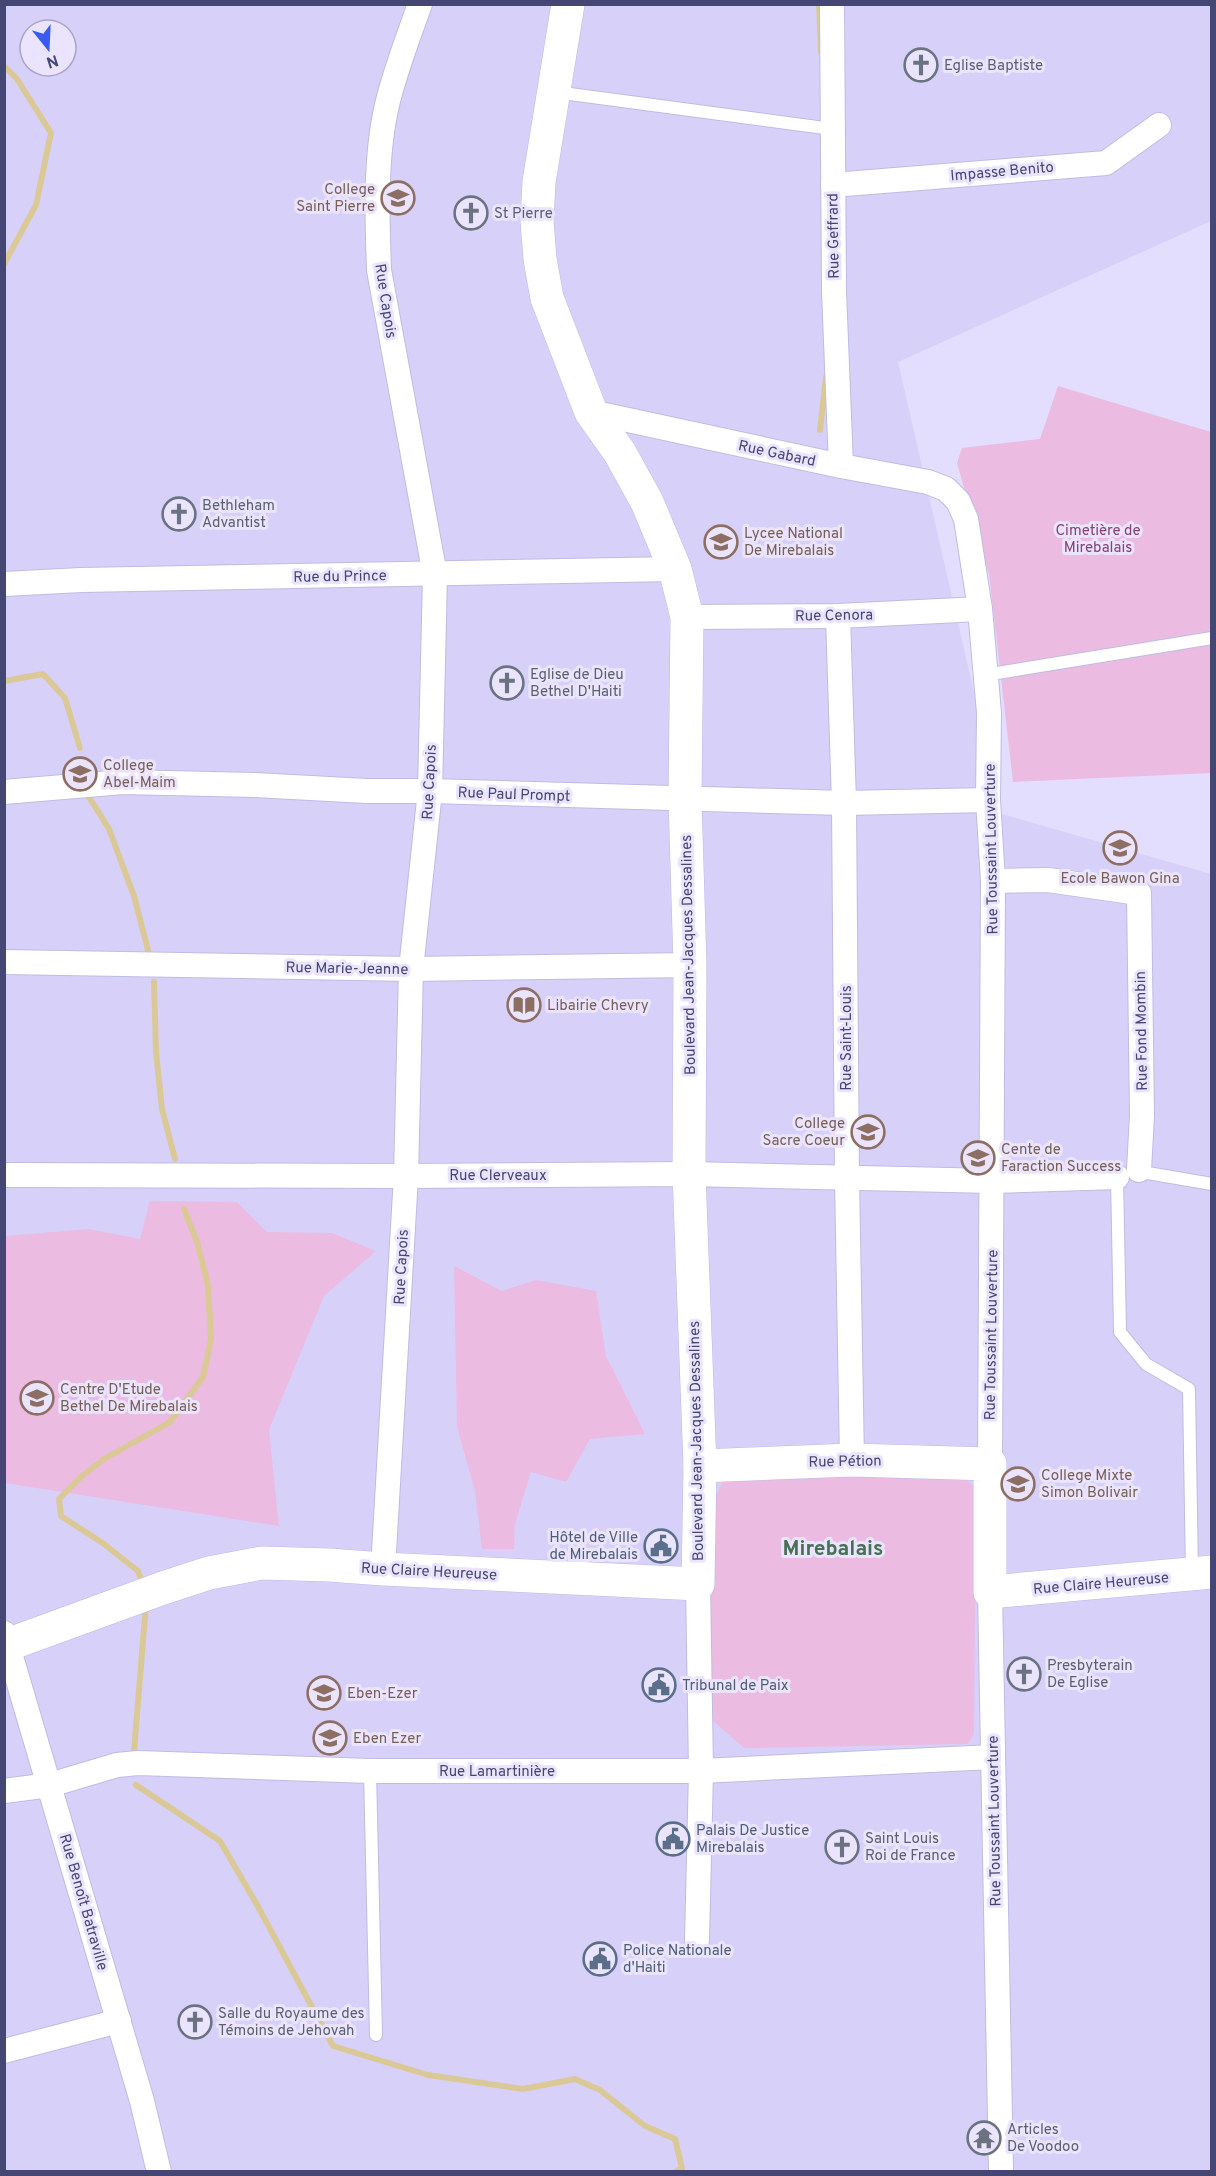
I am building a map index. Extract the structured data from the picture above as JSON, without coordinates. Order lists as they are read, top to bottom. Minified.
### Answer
{"streets":{"main road":["Rue Toussaint Louverture","Boulevard Jean-Jacques Dessalines","Rue Pétion","Rue Claire Heureuse"],"street":["Impasse Benito","Rue Geffrard","Rue Capois","Rue Gabard","Rue du Prince","Rue Cenora","Rue Paul Prompt","Rue Marie-Jeanne","Rue Fond Mombin","Rue Saint-Louis","Rue Clerveaux","Rue Lamartinière","Rue Benoît Batraville"]},"crossings":[["Impasse Benito","Rue Geffrard"],["Rue Geffrard","Rue Gabard"],["Rue Capois","Rue du Prince"],["Rue Capois","Rue Paul Prompt"],["Rue Capois","Rue Marie-Jeanne"],["Rue Capois","Rue Clerveaux"],["Rue Capois","Rue Claire Heureuse"],["Rue Gabard","Rue Toussaint Louverture"],["Rue Gabard","Boulevard Jean-Jacques Dessalines"],["Rue du Prince","Boulevard Jean-Jacques Dessalines"],["Rue Cenora","Rue Toussaint Louverture"],["Rue Cenora","Boulevard Jean-Jacques Dessalines"],["Rue Cenora","Rue Saint-Louis"],["Rue Paul Prompt","Rue Toussaint Louverture"],["Rue Paul Prompt","Boulevard Jean-Jacques Dessalines"],["Rue Paul Prompt","Rue Saint-Louis"],["Rue Toussaint Louverture","Rue Fond Mombin"],["Rue Toussaint Louverture","Rue Clerveaux"],["Rue Toussaint Louverture","Rue Pétion"],["Rue Toussaint Louverture","Rue Claire Heureuse"],["Rue Toussaint Louverture","Rue Lamartinière"],["Boulevard Jean-Jacques Dessalines","Rue Marie-Jeanne"],["Boulevard Jean-Jacques Dessalines","Rue Clerveaux"],["Boulevard Jean-Jacques Dessalines","Rue Pétion"],["Boulevard Jean-Jacques Dessalines","Rue Claire Heureuse"],["Boulevard Jean-Jacques Dessalines","Rue Lamartinière"],["Rue Fond Mombin","Rue Clerveaux"],["Rue Saint-Louis","Rue Clerveaux"],["Rue Saint-Louis","Rue Pétion"],["Rue Claire Heureuse","Rue Benoît Batraville"],["Rue Lamartinière","Rue Benoît Batraville"]],"districts":["Mirebalais"],"parks":["Cimetière de Mirebalais"],"places":{"church":["Eglise Baptiste","St Pierre","Bethleham Advantist","Eglise de Dieu Bethel D'Haiti","Presbyterain De Eglise","Saint Louis Roi de France","Salle du Royaume des Témoins de Jehovah"],"school or university":["College Saint Pierre","Lycee National De Mirebalais","College Abel-Maim","Ecole Bawon Gina","College Sacre Coeur","Cente de Faraction Success","Centre D'Etude Bethel De Mirebalais","College Mixte Simon Bolivair","Eben-Ezer","Eben Ezer"],"library":["Libairie Chevry"],"public building":["Hôtel de Ville de Mirebalais","Tribunal de Paix","Palais De Justice Mirebalais","Police Nationale d'Haiti"],"temple":["Articles De Voodoo"]},"north":"bottom"}
